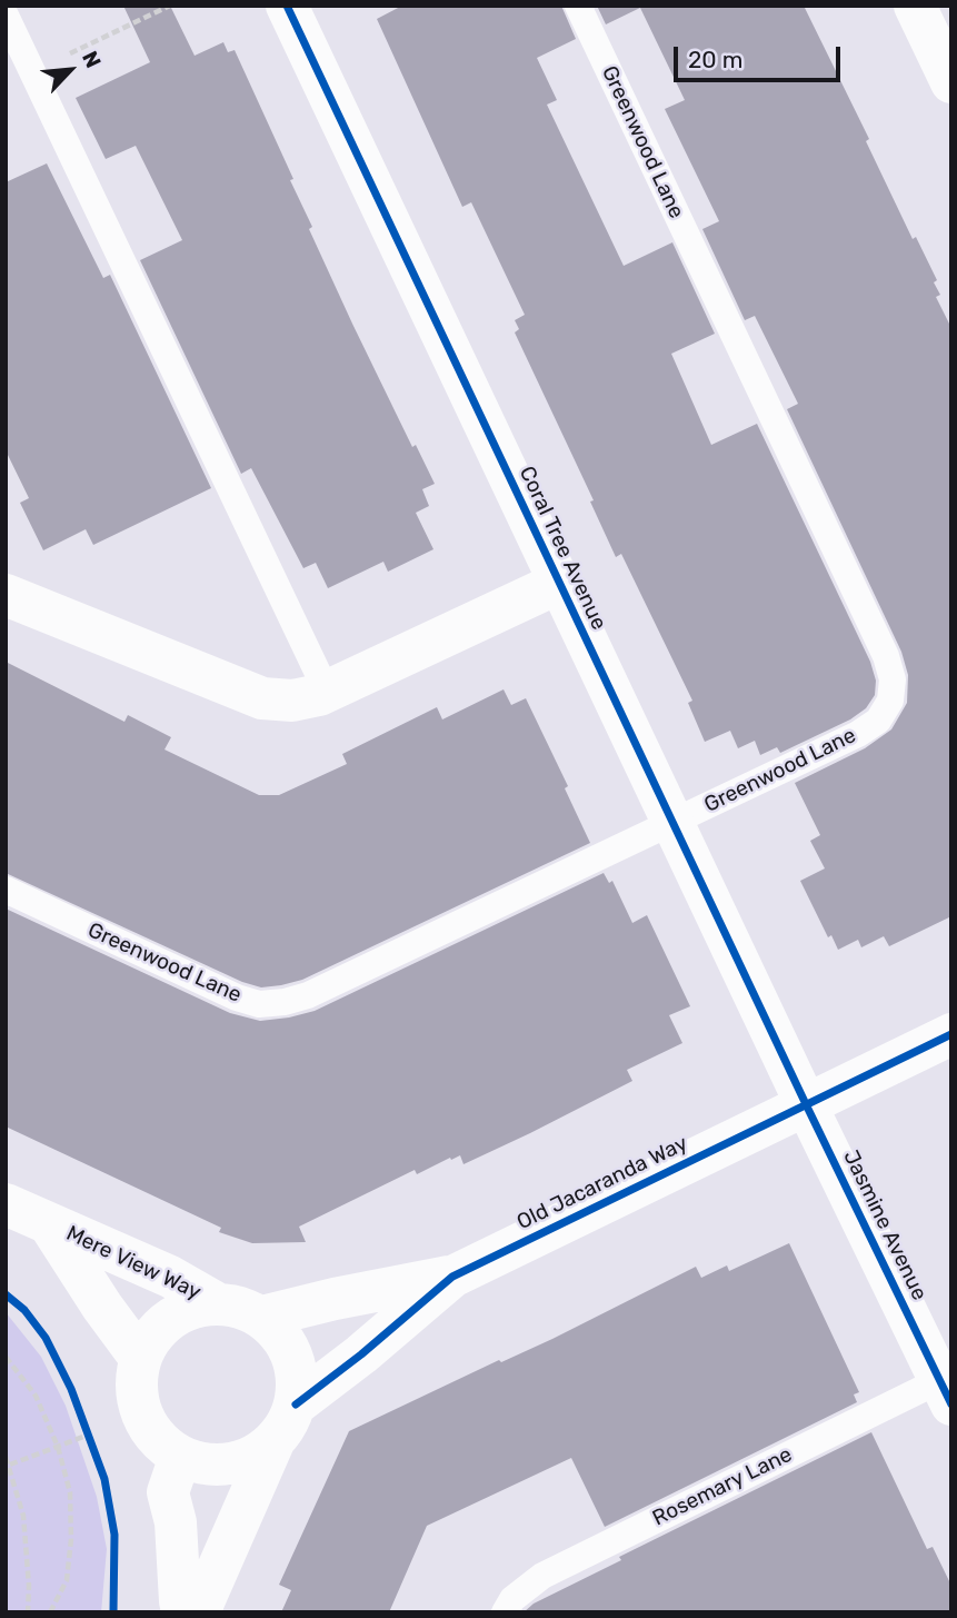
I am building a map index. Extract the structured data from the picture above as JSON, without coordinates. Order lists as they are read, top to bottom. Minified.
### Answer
{"streets":{"street":["Coral Tree Avenue","Old Jacaranda Way","Jasmine Avenue","Mere View Way"],"lane":["Greenwood Lane","Rosemary Lane"]},"crossings":[["Greenwood Lane","Coral Tree Avenue"],["Coral Tree Avenue","Old Jacaranda Way"],["Coral Tree Avenue","Jasmine Avenue"],["Old Jacaranda Way","Jasmine Avenue"],["Old Jacaranda Way","Mere View Way"],["Jasmine Avenue","Rosemary Lane"]],"scale_bar":"20 m","north":"top right"}
